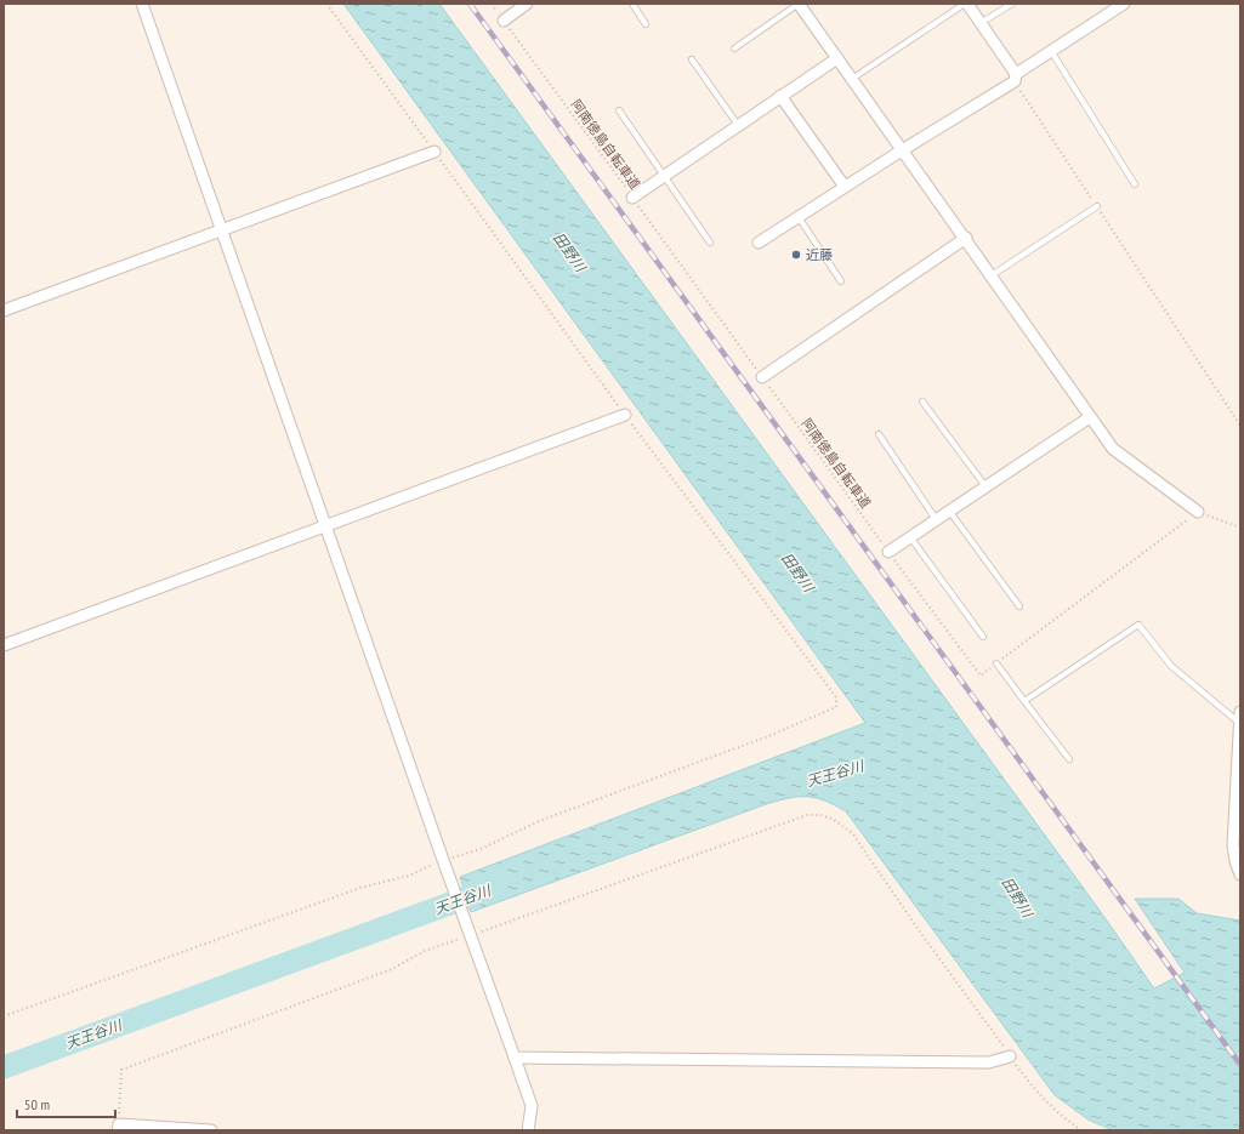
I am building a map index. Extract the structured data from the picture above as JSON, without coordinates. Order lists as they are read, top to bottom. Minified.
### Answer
{"streets":{"path":["阿南徳島自転車道"]},"water":["田野川","天王谷川"],"places":["近藤"],"scale_bar":"50 m"}
